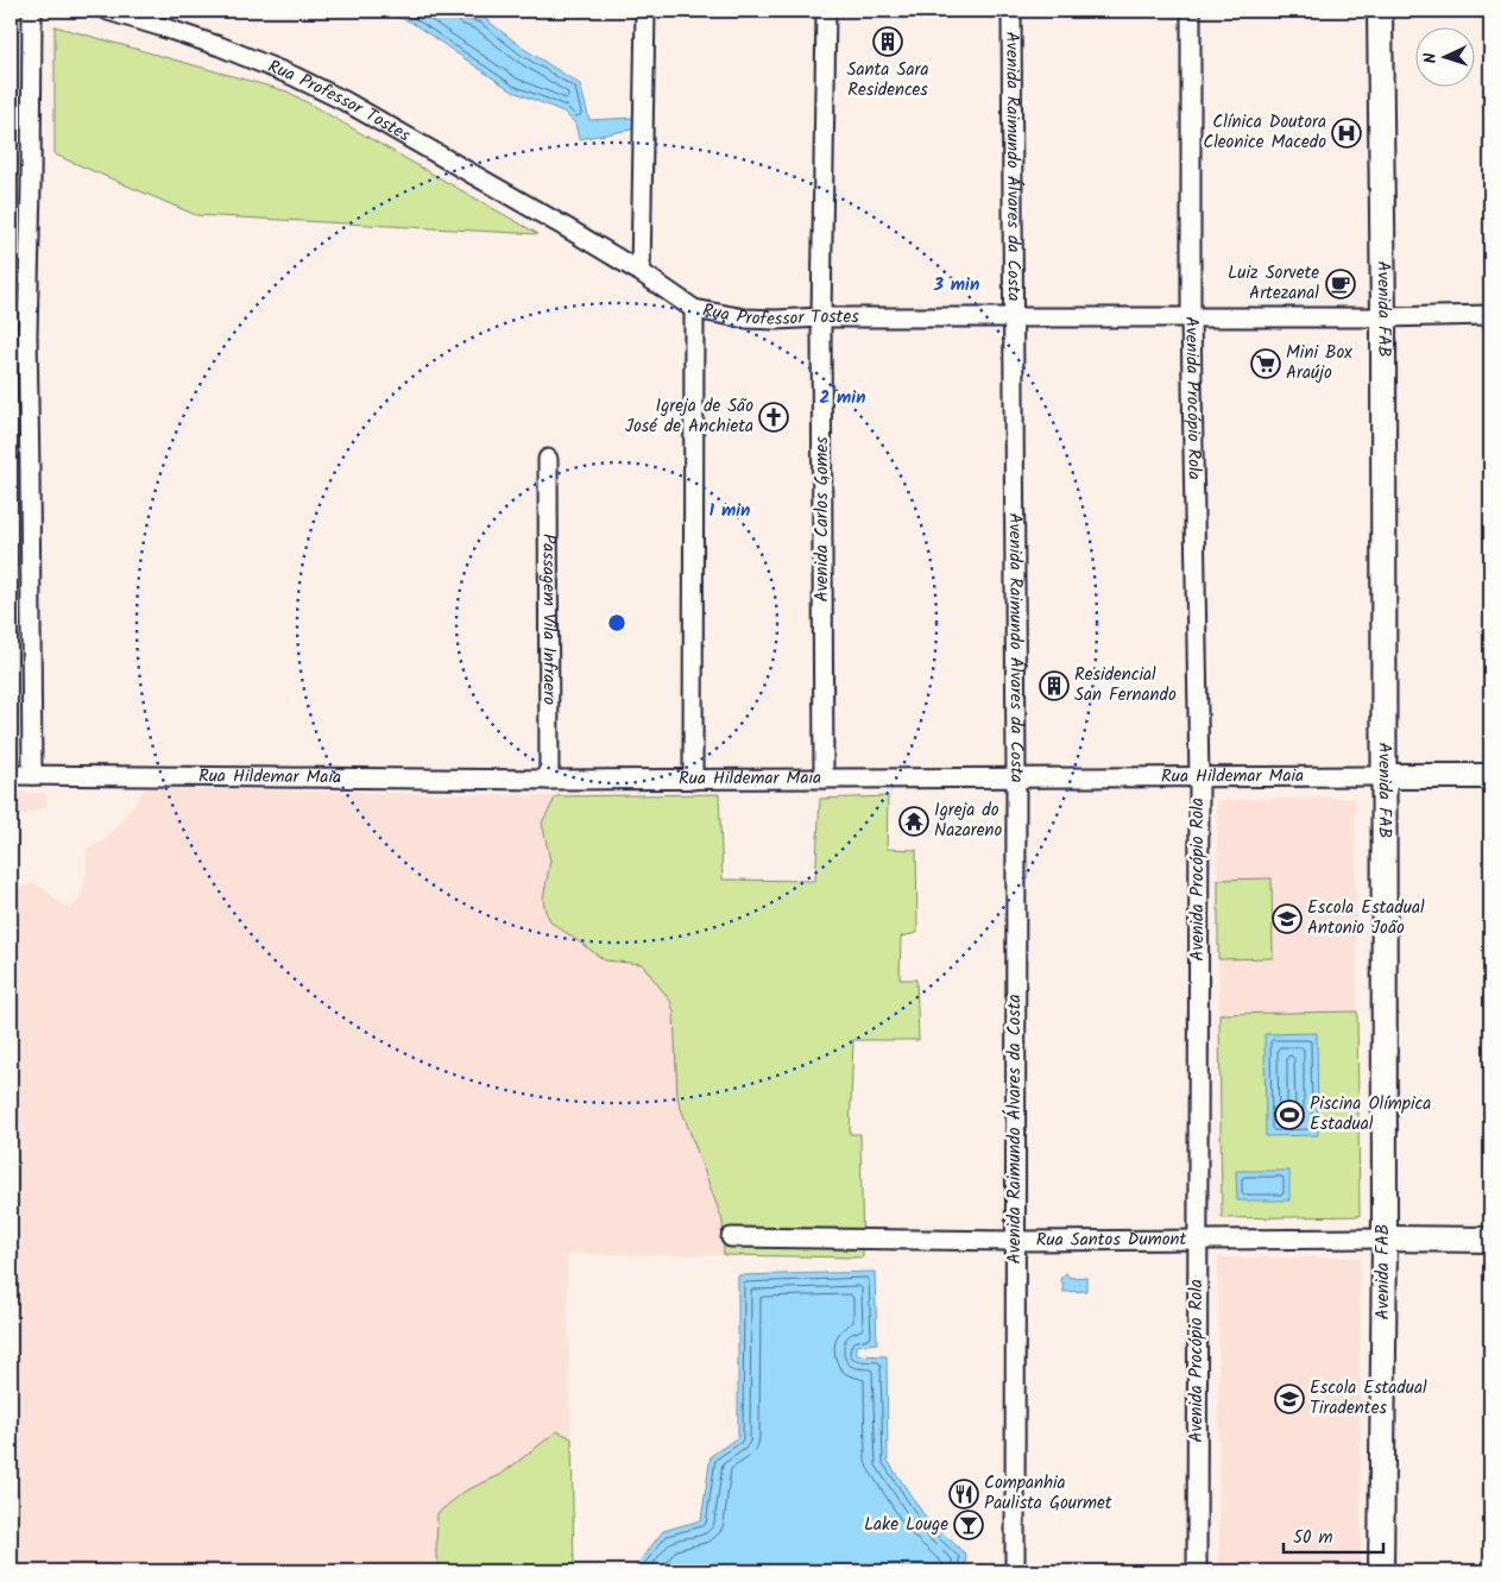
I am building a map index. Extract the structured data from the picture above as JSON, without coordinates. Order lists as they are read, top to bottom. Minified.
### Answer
{"streets":{"main road":["Avenida FAB","Rua Hildemar Maia","Rua Santos Dumont"],"street":["Rua Professor Tostes","Avenida Raimundo Álvares da Costa","Avenida Procópio Rola","Avenida Carlos Gomes","Passagem Vila Infraero"]},"crossings":[["Rua Professor Tostes","Avenida Raimundo Álvares da Costa"],["Rua Professor Tostes","Avenida FAB"],["Rua Professor Tostes","Avenida Procópio Rola"],["Rua Professor Tostes","Avenida Carlos Gomes"],["Avenida Raimundo Álvares da Costa","Rua Hildemar Maia"],["Avenida Raimundo Álvares da Costa","Rua Santos Dumont"],["Avenida FAB","Rua Hildemar Maia"],["Avenida FAB","Rua Santos Dumont"],["Avenida Procópio Rola","Rua Hildemar Maia"],["Avenida Procópio Rola","Rua Santos Dumont"],["Avenida Carlos Gomes","Rua Hildemar Maia"],["Passagem Vila Infraero","Rua Hildemar Maia"]],"places":{"building":["Santa Sara Residences","Residencial San Fernando"],"hospital":["Clínica Doutora Cleonice Macedo"],"cafe":["Luiz Sorvete Artezanal"],"supermarket":["Mini Box Araújo"],"church":["Igreja de São José de Anchieta"],"temple":["Igreja do Nazareno"],"school or university":["Escola Estadual Antonio João","Escola Estadual Tiradentes"],"sports":["Piscina Olímpica Estadual"],"restaurant":["Companhia Paulista Gourmet"],"bar":["Lake Louge"]},"scale_bar":"50 m","north":"left","rings":["3 min","2 min","1 min"]}
